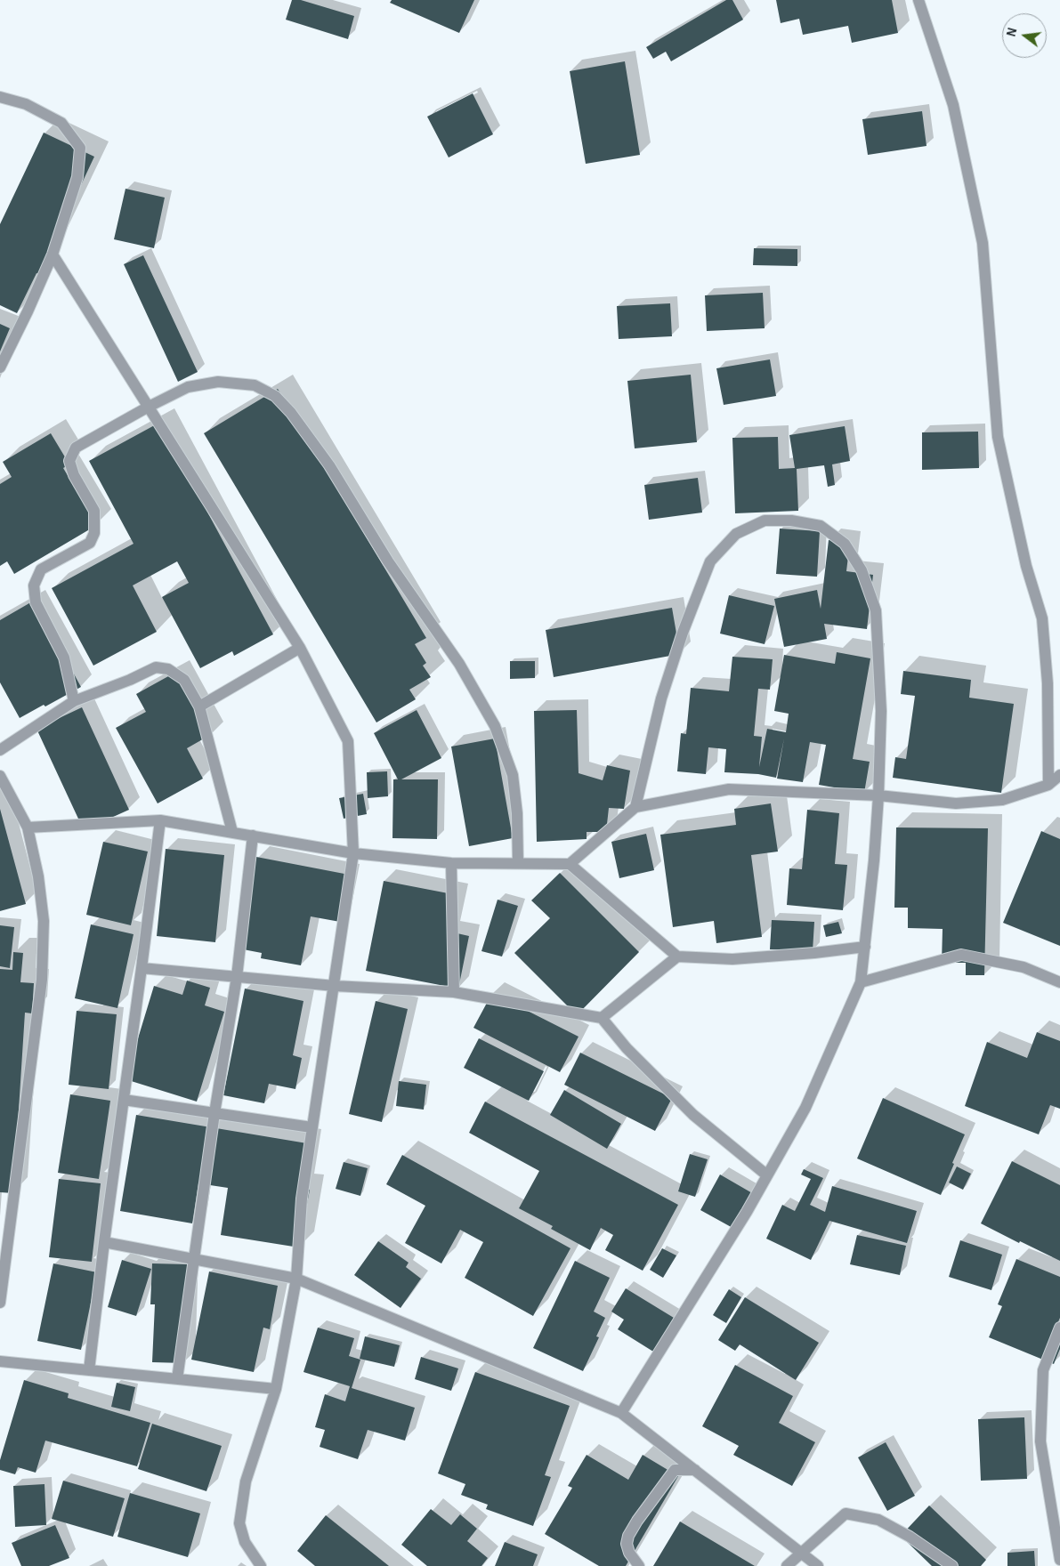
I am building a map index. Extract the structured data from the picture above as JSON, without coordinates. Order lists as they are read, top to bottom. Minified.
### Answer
{"north":"left"}
